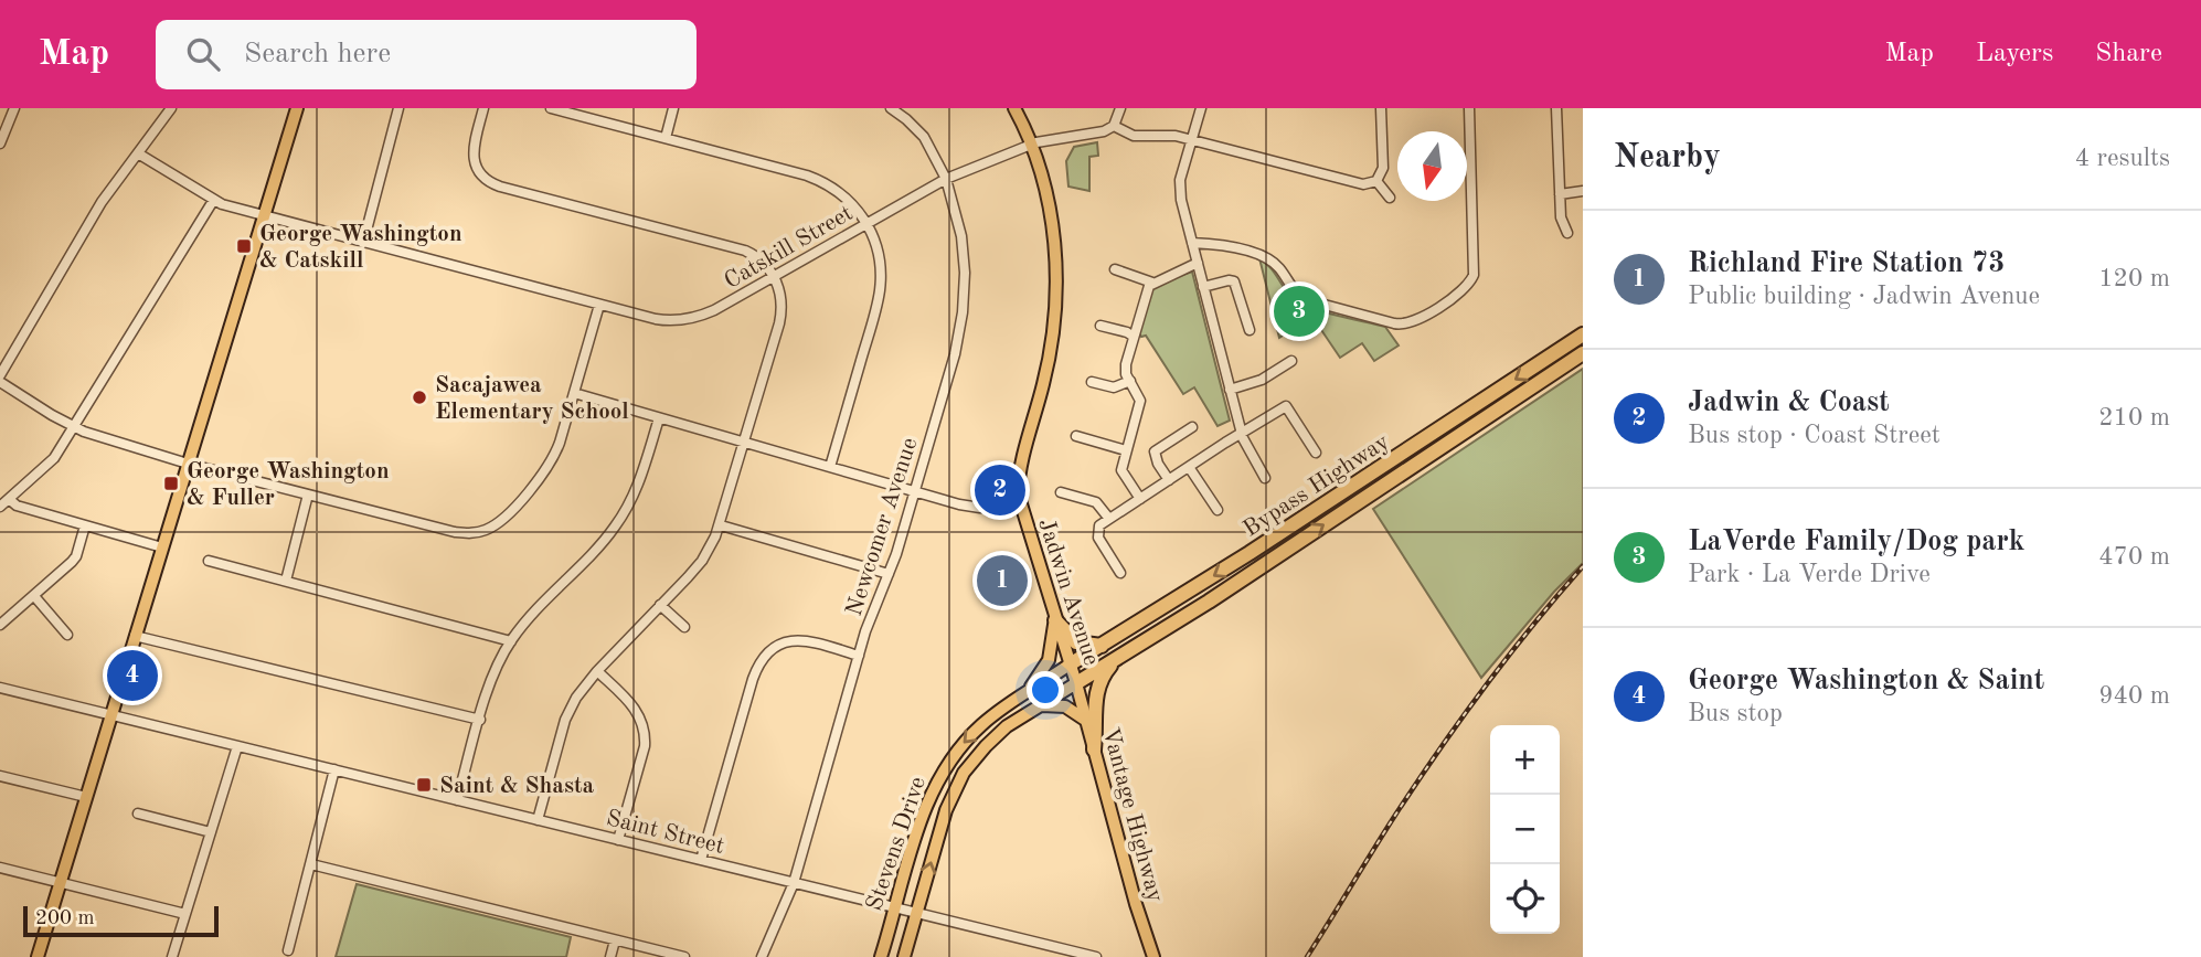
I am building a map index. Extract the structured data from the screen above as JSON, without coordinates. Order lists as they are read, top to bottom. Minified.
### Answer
{"streets":{"highway":["Bypass Highway"],"main road":["Jadwin Avenue","Vantage Highway","Stevens Drive"],"street":["Catskill Street","Newcomer Avenue","Saint Street"]},"crossings":[["Catskill Street","Newcomer Avenue"],["Catskill Street","Jadwin Avenue"],["Bypass Highway","Jadwin Avenue"],["Bypass Highway","Vantage Highway"],["Bypass Highway","Stevens Drive"],["Newcomer Avenue","Saint Street"],["Jadwin Avenue","Vantage Highway"],["Jadwin Avenue","Stevens Drive"],["Vantage Highway","Stevens Drive"],["Saint Street","Stevens Drive"]],"places":{"transit":["George Washington & Catskill","George Washington & Fuller","Saint & Shasta"],"other":["Sacajawea Elementary School"]},"scale_bar":"200 m","north":"bottom","page":{"header":"Map","search":"Search here","nav":["Map","Layers","Share"],"heading":["Nearby","4 results"],"list":[{"mark":"1","name":"Richland Fire Station 73","note":"Public building · Jadwin Avenue","value":"120 m"},{"mark":"2","name":"Jadwin & Coast","note":"Bus stop · Coast Street","value":"210 m"},{"mark":"3","name":"LaVerde Family/Dog park","note":"Park · La Verde Drive","value":"470 m"},{"mark":"4","name":"George Washington & Saint","note":"Bus stop","value":"940 m"}],"pins":["3","2","1","4"],"map_buttons":["+","−"],"scale":"200 m"}}
